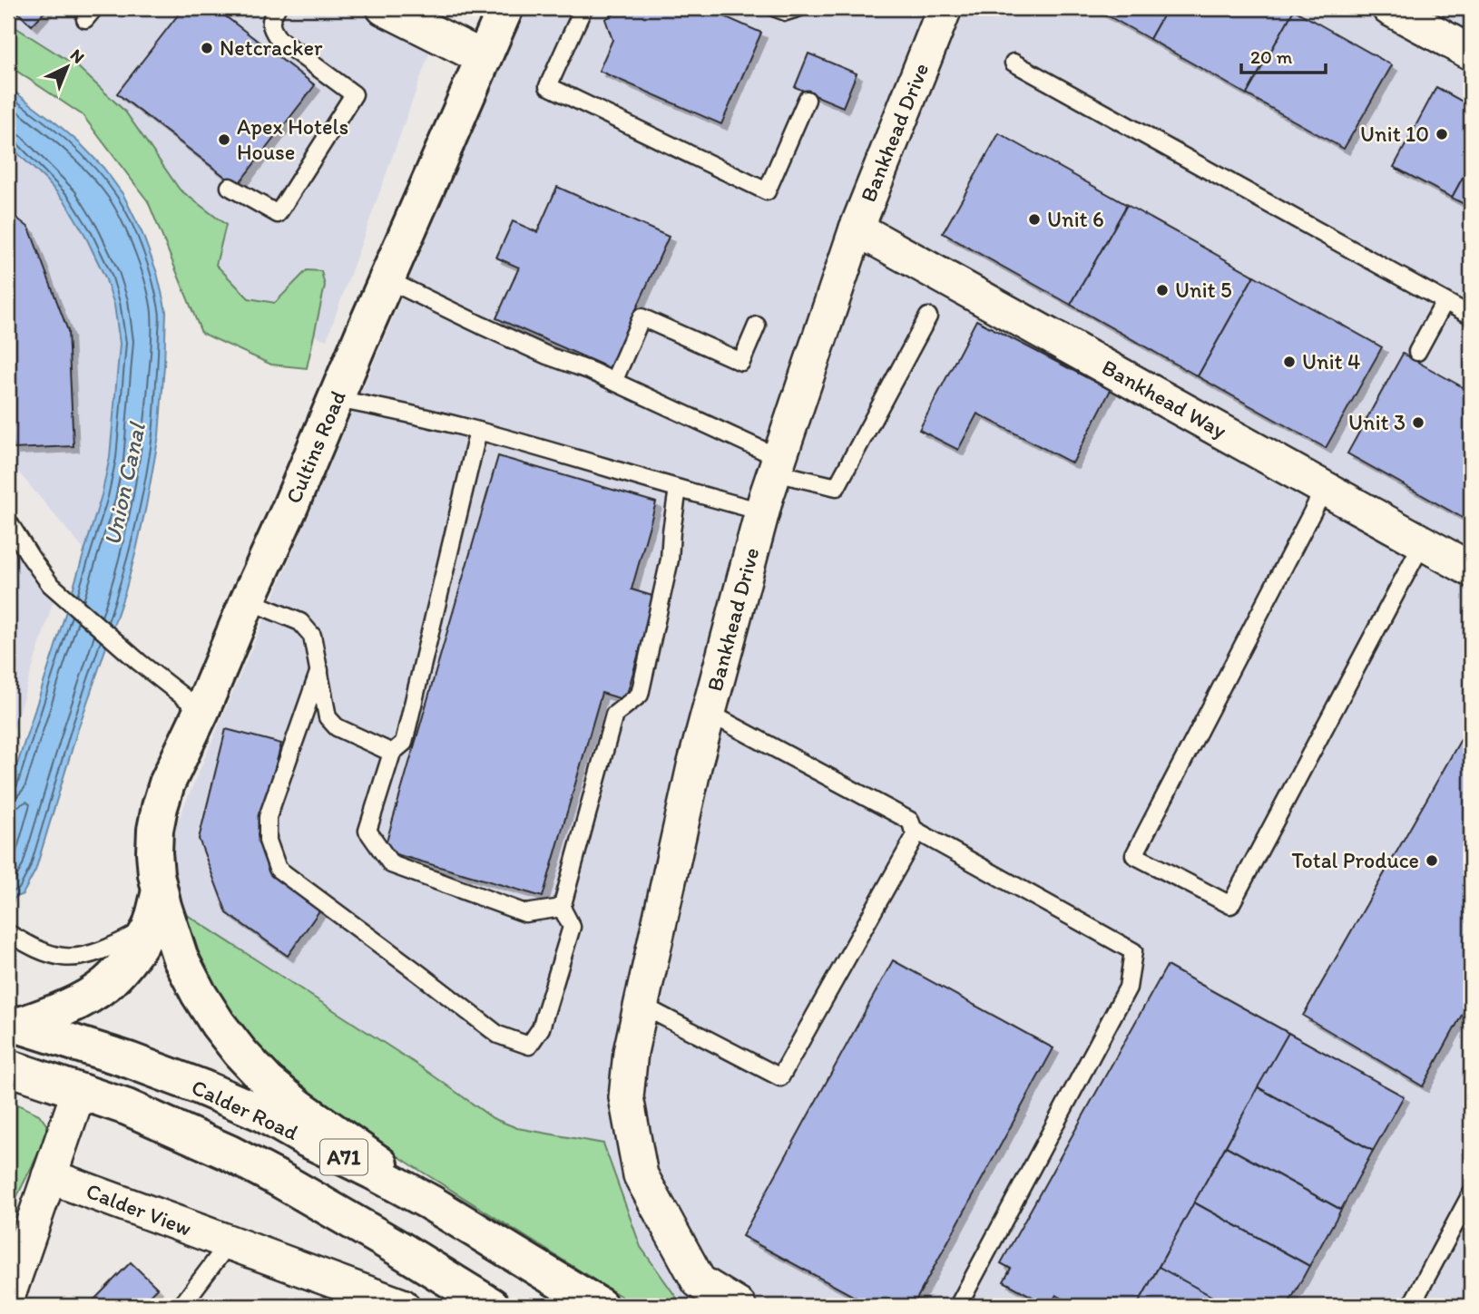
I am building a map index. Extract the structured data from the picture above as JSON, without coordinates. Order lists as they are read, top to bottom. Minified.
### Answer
{"streets":{"street":["Bankhead Drive","Bankhead Way","Cultins Road","Calder Road","A71","Calder View"]},"crossings":[["Bankhead Drive","Bankhead Way"],["Cultins Road","Calder Road"]],"water":["Union Canal"],"places":["Netcracker","Unit 10","Apex Hotels House","Unit 6","Unit 5","Unit 4","Unit 3","Total Produce"],"scale_bar":"20 m","north":"top right"}
